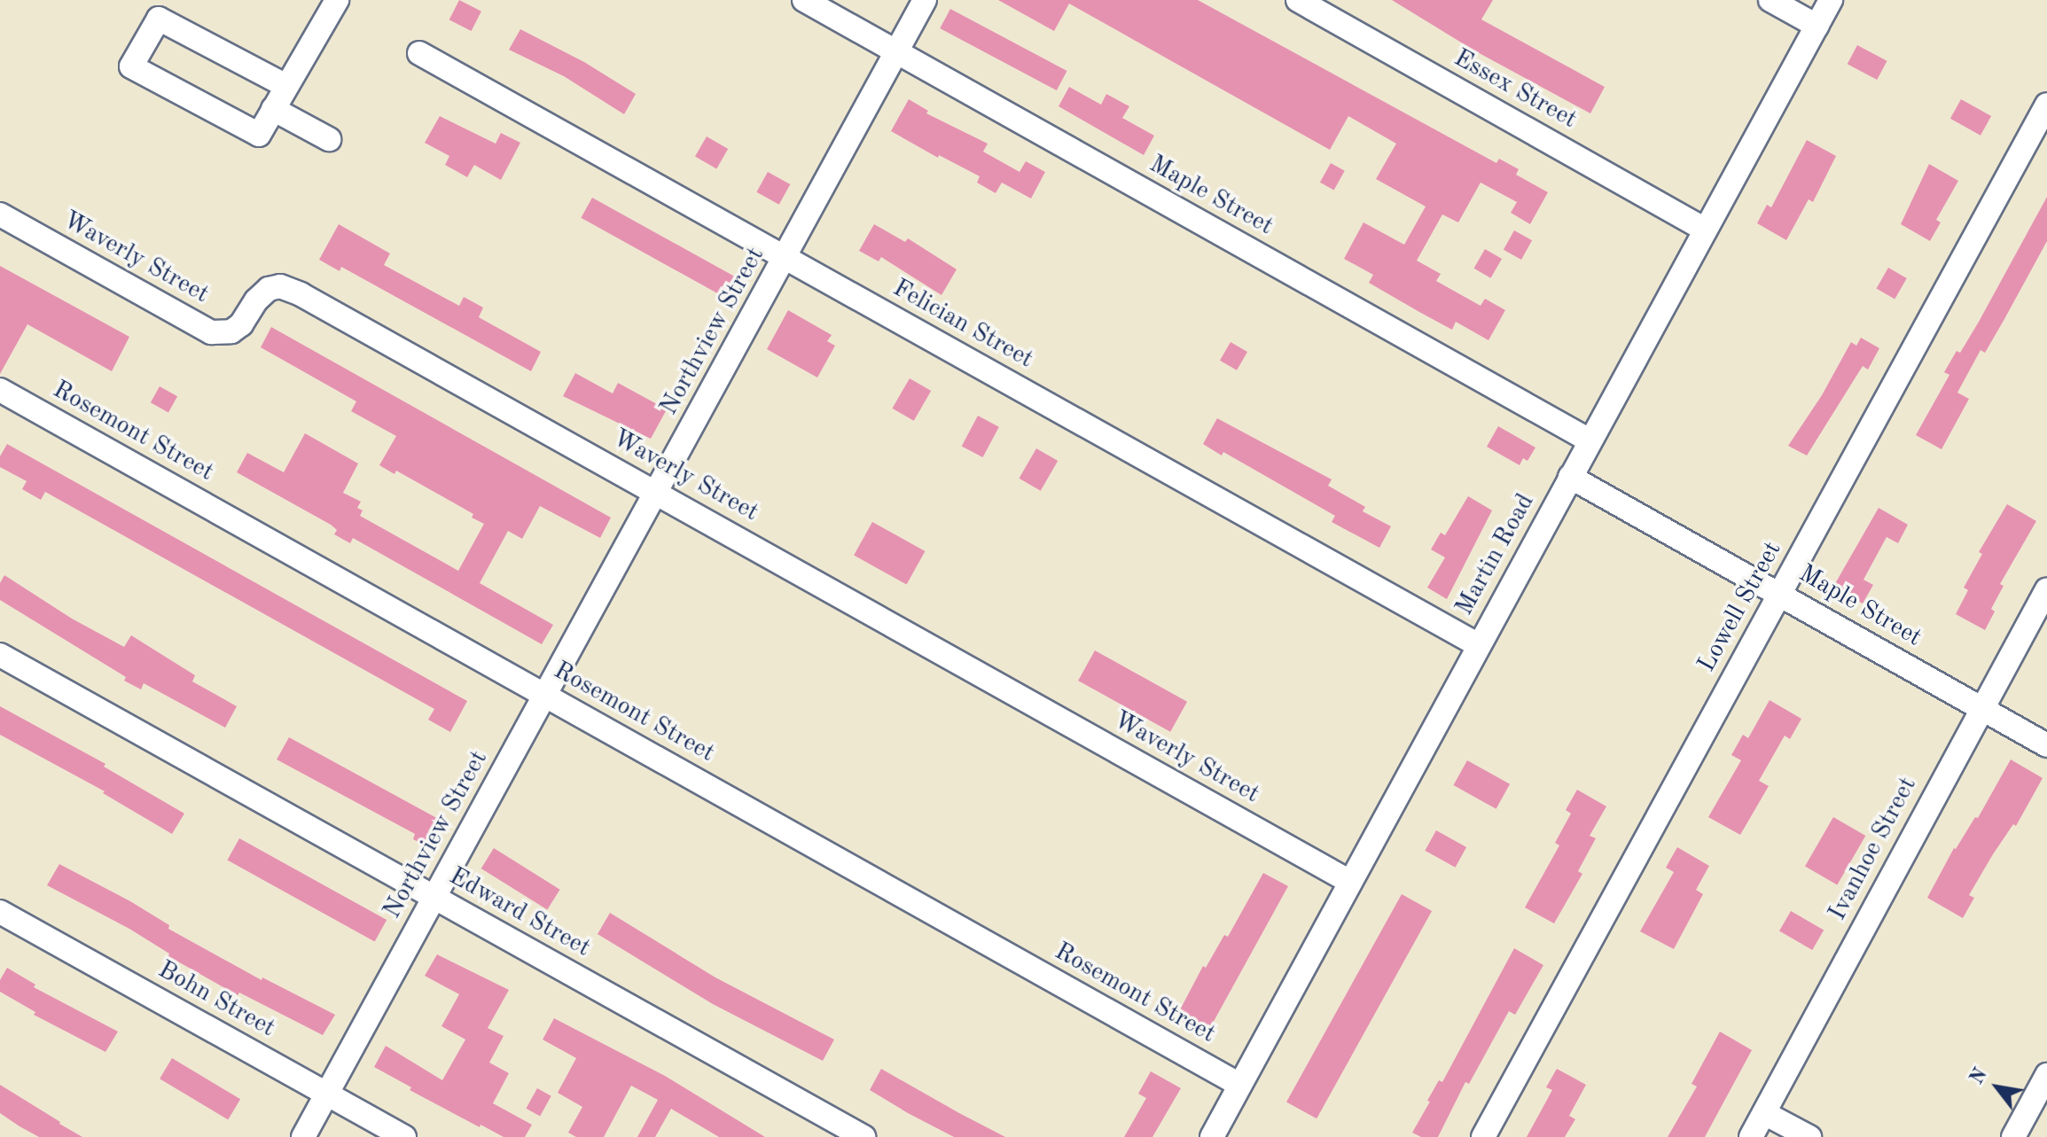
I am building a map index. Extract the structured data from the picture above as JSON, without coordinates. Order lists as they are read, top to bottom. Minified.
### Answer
{"streets":{"street":["Essex Street","Maple Street","Waverly Street","Felician Street","Northview Street","Rosemont Street","Martin Road","Lowell Street","Ivanhoe Street","Edward Street","Bohn Street"]},"crossings":[["Essex Street","Martin Road"],["Maple Street","Northview Street"],["Maple Street","Martin Road"],["Maple Street","Lowell Street"],["Maple Street","Ivanhoe Street"],["Waverly Street","Northview Street"],["Waverly Street","Martin Road"],["Felician Street","Northview Street"],["Felician Street","Martin Road"],["Northview Street","Rosemont Street"],["Northview Street","Edward Street"],["Northview Street","Bohn Street"],["Rosemont Street","Martin Road"]],"north":"top left"}
